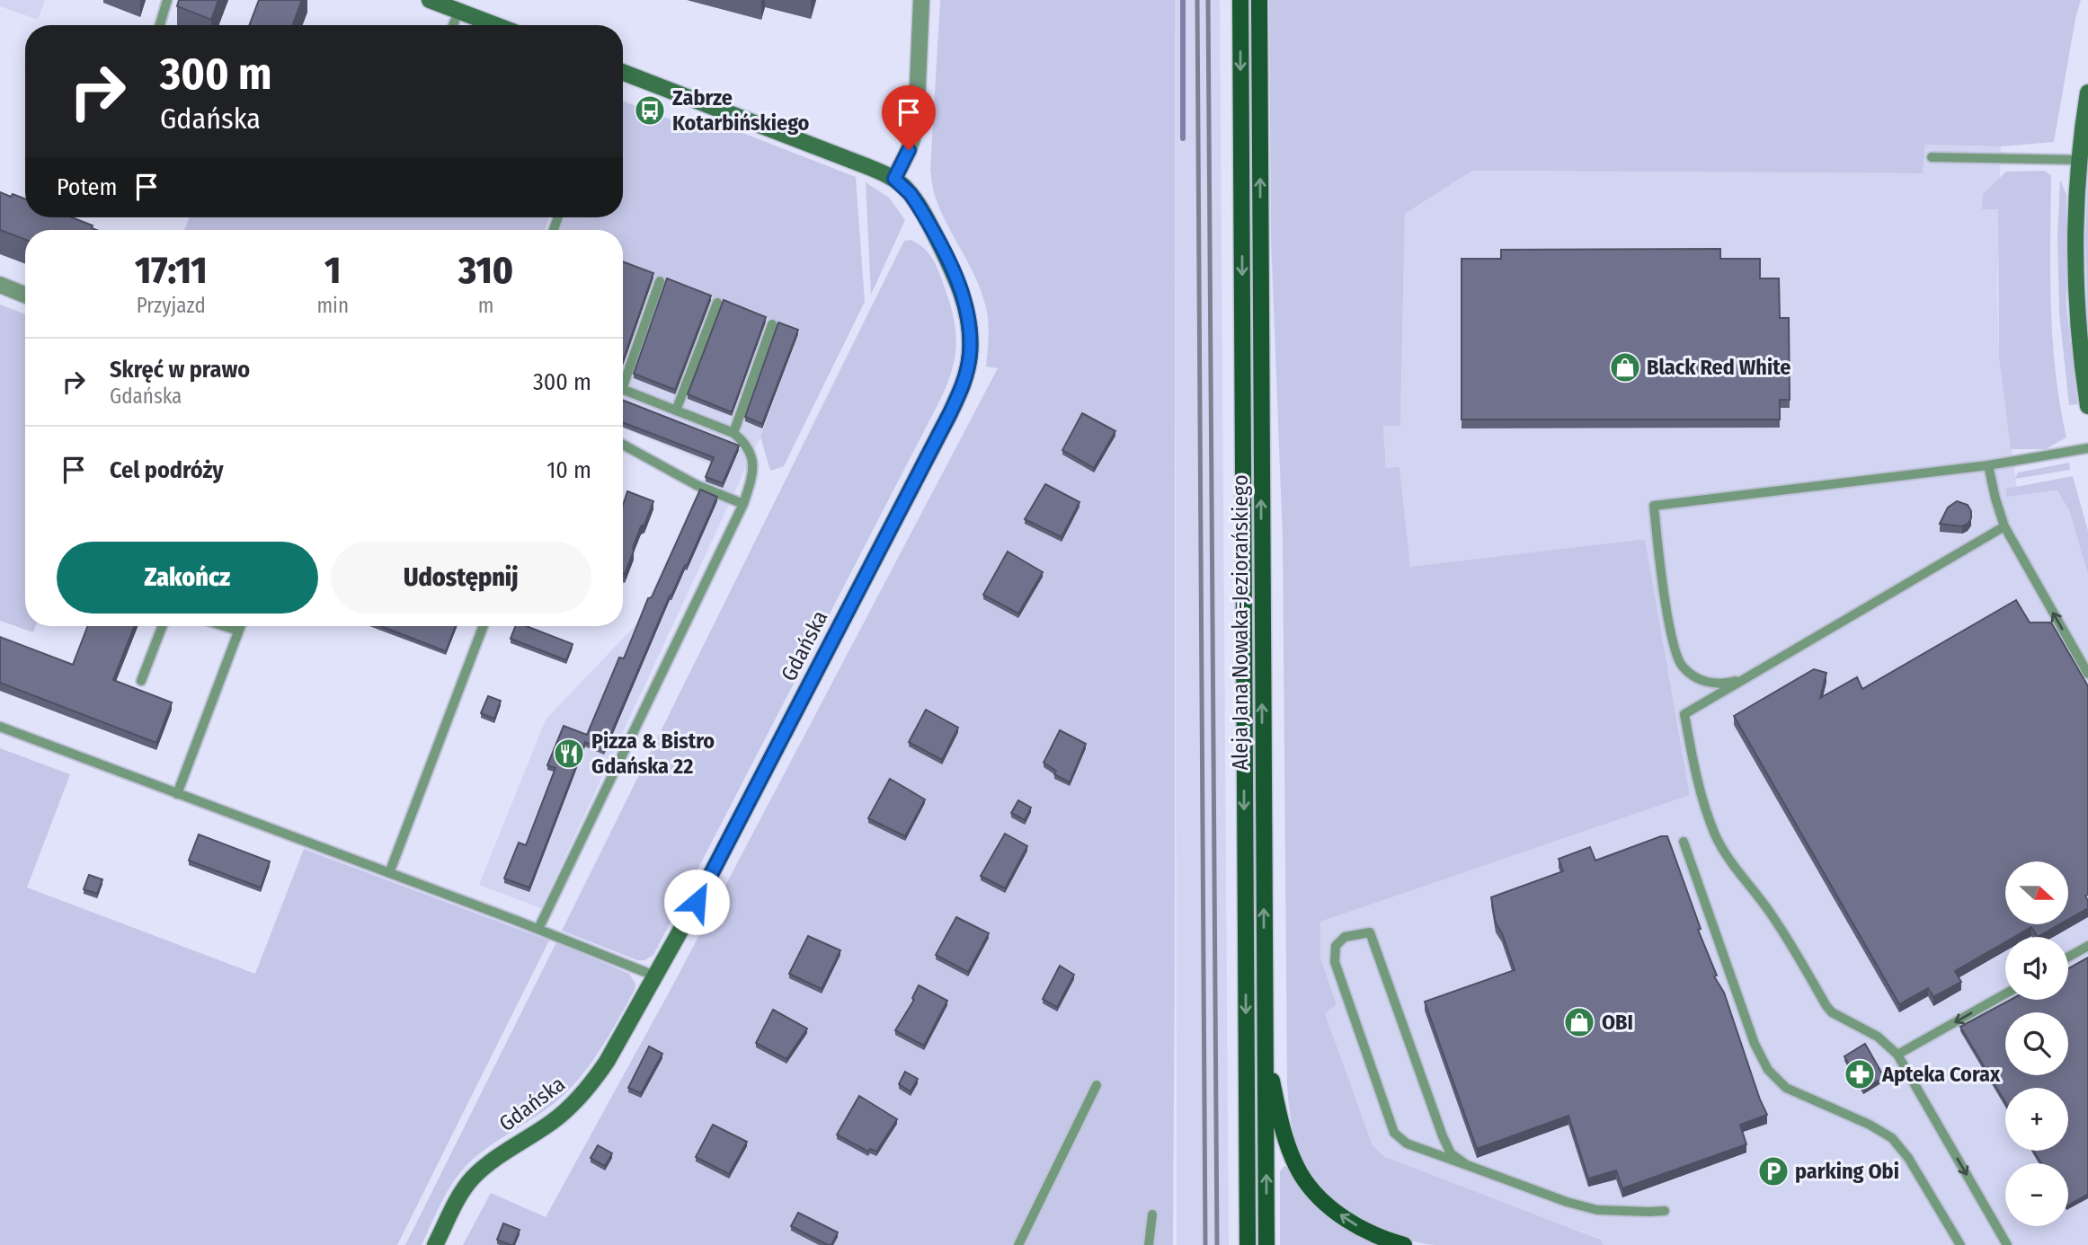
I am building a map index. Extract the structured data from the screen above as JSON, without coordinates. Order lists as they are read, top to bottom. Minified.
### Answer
{"streets":{"main road":["Aleja Jana Nowaka-Jeziorańskiego"],"street":["Gdańska"]},"places":{"bus stop":["Zabrze Kotarbińskiego"],"shop":["Black Red White","OBI"],"restaurant":["Pizza & Bistro Gdańska 22"],"pharmacy":["Apteka Corax"],"parking":["parking Obi"]},"north":"right","page":{"turn":["300 m","Gdańska"],"then":"Potem","eta":["17:11","Przyjazd","1","min","310","m"],"list":[{"name":"Skręć w prawo","note":"Gdańska","value":"300 m"},{"name":"Cel podróży","value":"10 m"}],"buttons":["Zakończ","Udostępnij"],"map_buttons":["+","−"]}}
